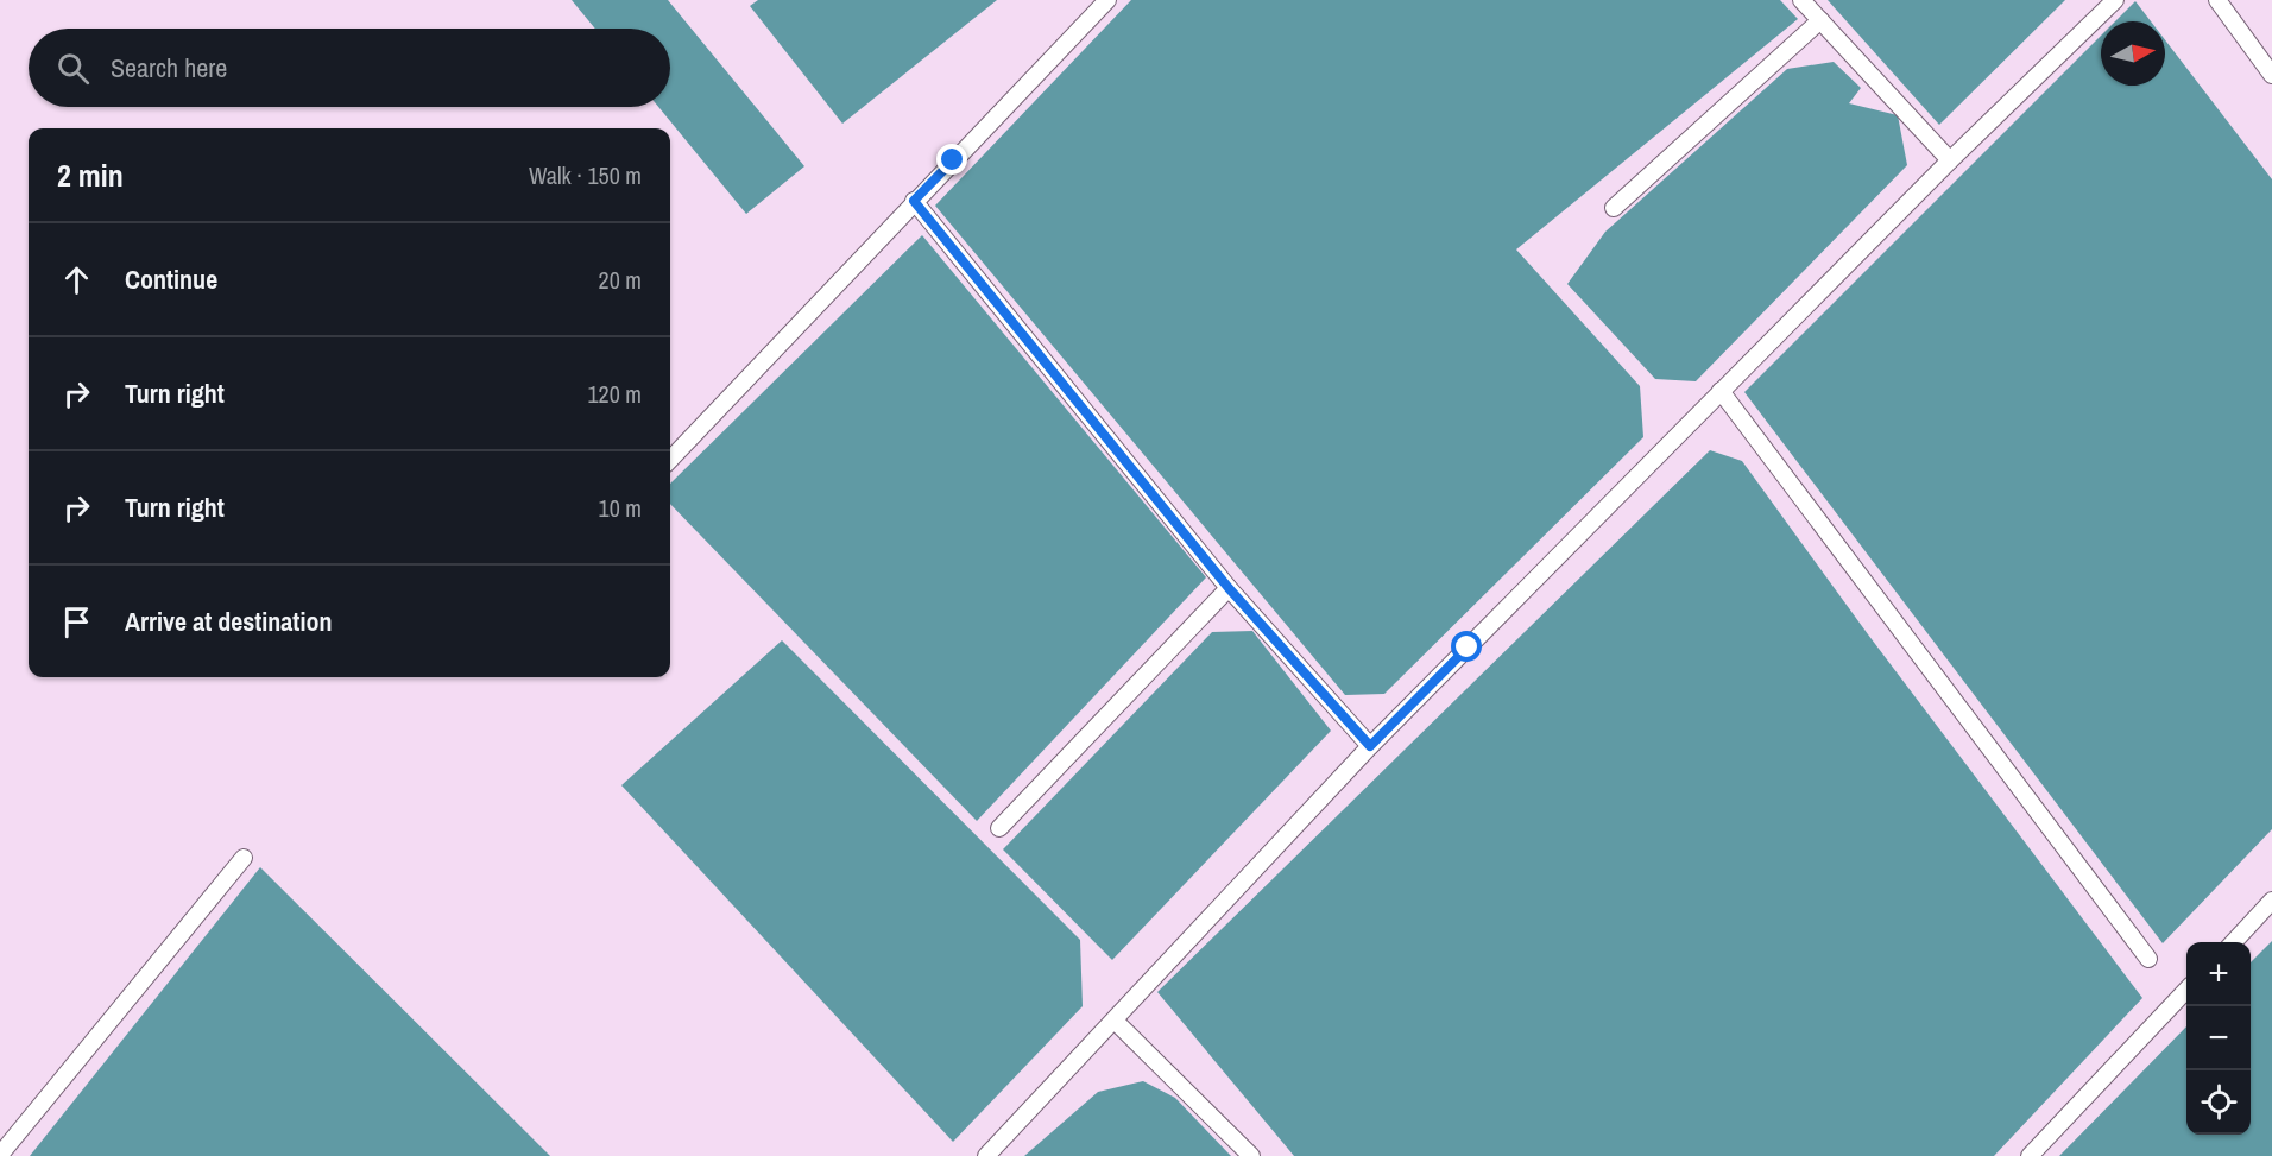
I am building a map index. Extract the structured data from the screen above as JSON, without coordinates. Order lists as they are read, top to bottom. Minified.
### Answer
{"north":"right","page":{"search":"Search here","heading":["2 min","Walk · 150 m"],"list":[["Continue","20 m"],["Turn right","120 m"],["Turn right","10 m"],"Arrive at destination"],"map_buttons":["+","−"]}}
